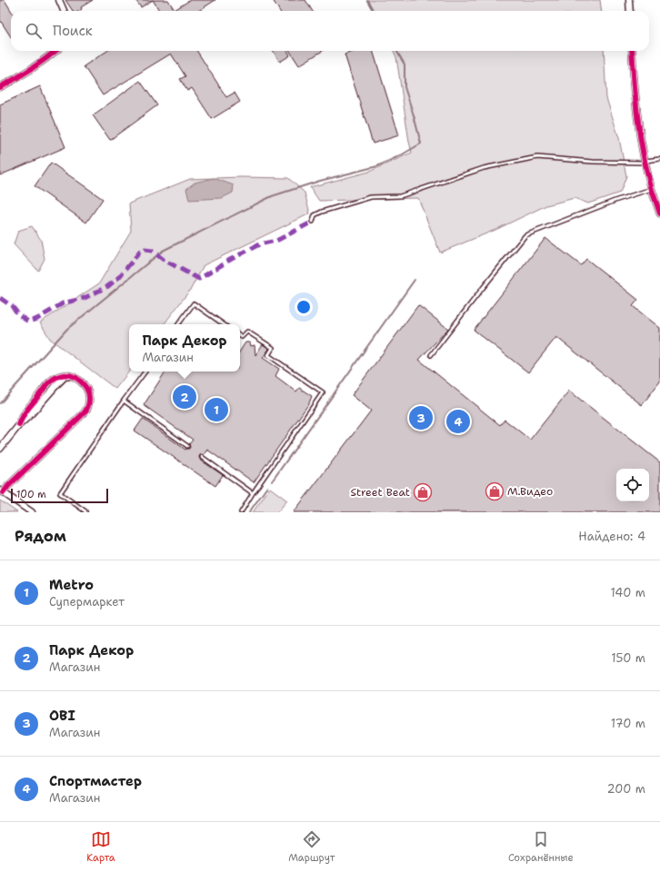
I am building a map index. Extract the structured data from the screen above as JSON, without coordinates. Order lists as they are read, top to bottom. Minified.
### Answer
{"places":{"shop":["М.Видео","Street Beat"]},"scale_bar":"100 m","page":{"search":"Поиск","popup":["Парк Декор","Магазин"],"pins":["2","1","3","4"],"scale":"100 m","heading":["Рядом","Найдено: 4"],"list":[{"mark":"1","name":"Metro","note":"Супермаркет","value":"140 m"},{"mark":"2","name":"Парк Декор","note":"Магазин","value":"150 m"},{"mark":"3","name":"OBI","note":"Магазин","value":"170 m"},{"mark":"4","name":"Спортмастер","note":"Магазин","value":"200 m"}],"nav":["Карта","Маршрут","Сохранённые"]}}
